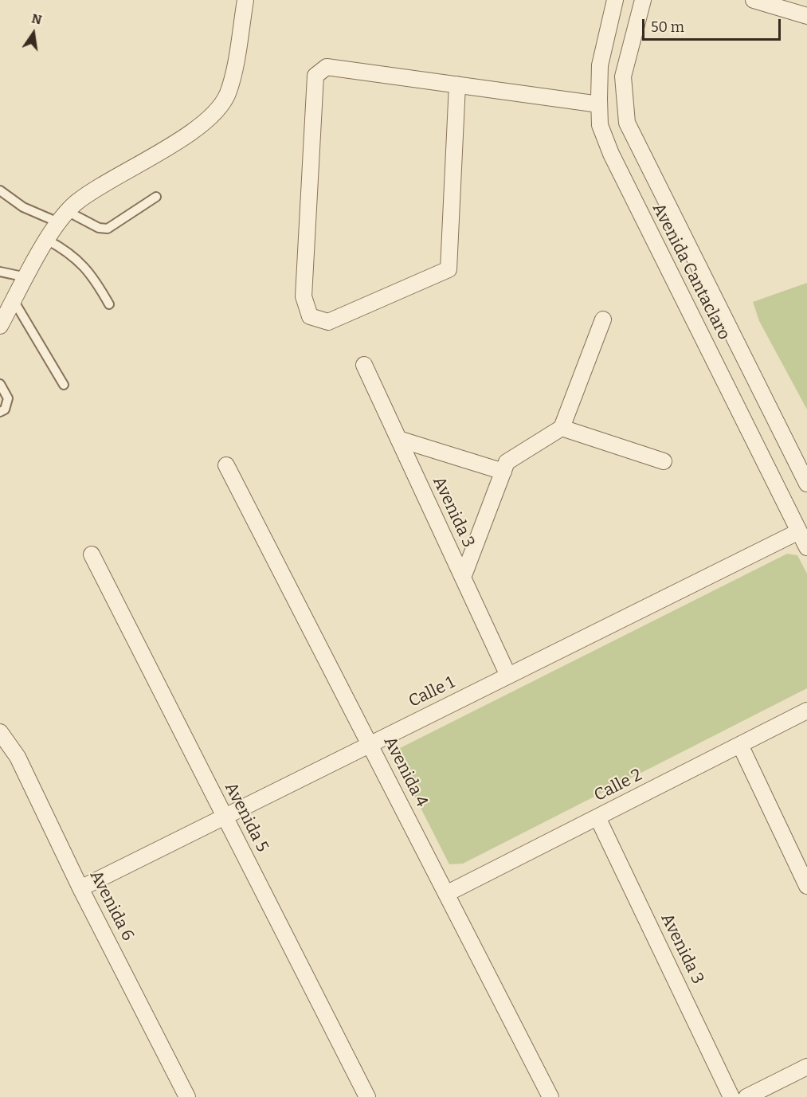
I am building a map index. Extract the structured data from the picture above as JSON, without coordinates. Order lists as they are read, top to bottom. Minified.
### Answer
{"streets":{"street":["Avenida Cantaclaro","Avenida 3","Calle 1","Avenida 4","Calle 2","Avenida 5","Avenida 6"]},"crossings":[["Avenida Cantaclaro","Calle 1"],["Avenida 3","Calle 1"],["Avenida 3","Calle 2"],["Calle 1","Avenida 4"],["Calle 1","Avenida 5"],["Calle 1","Avenida 6"],["Avenida 4","Calle 2"]],"scale_bar":"50 m","north":"top"}
